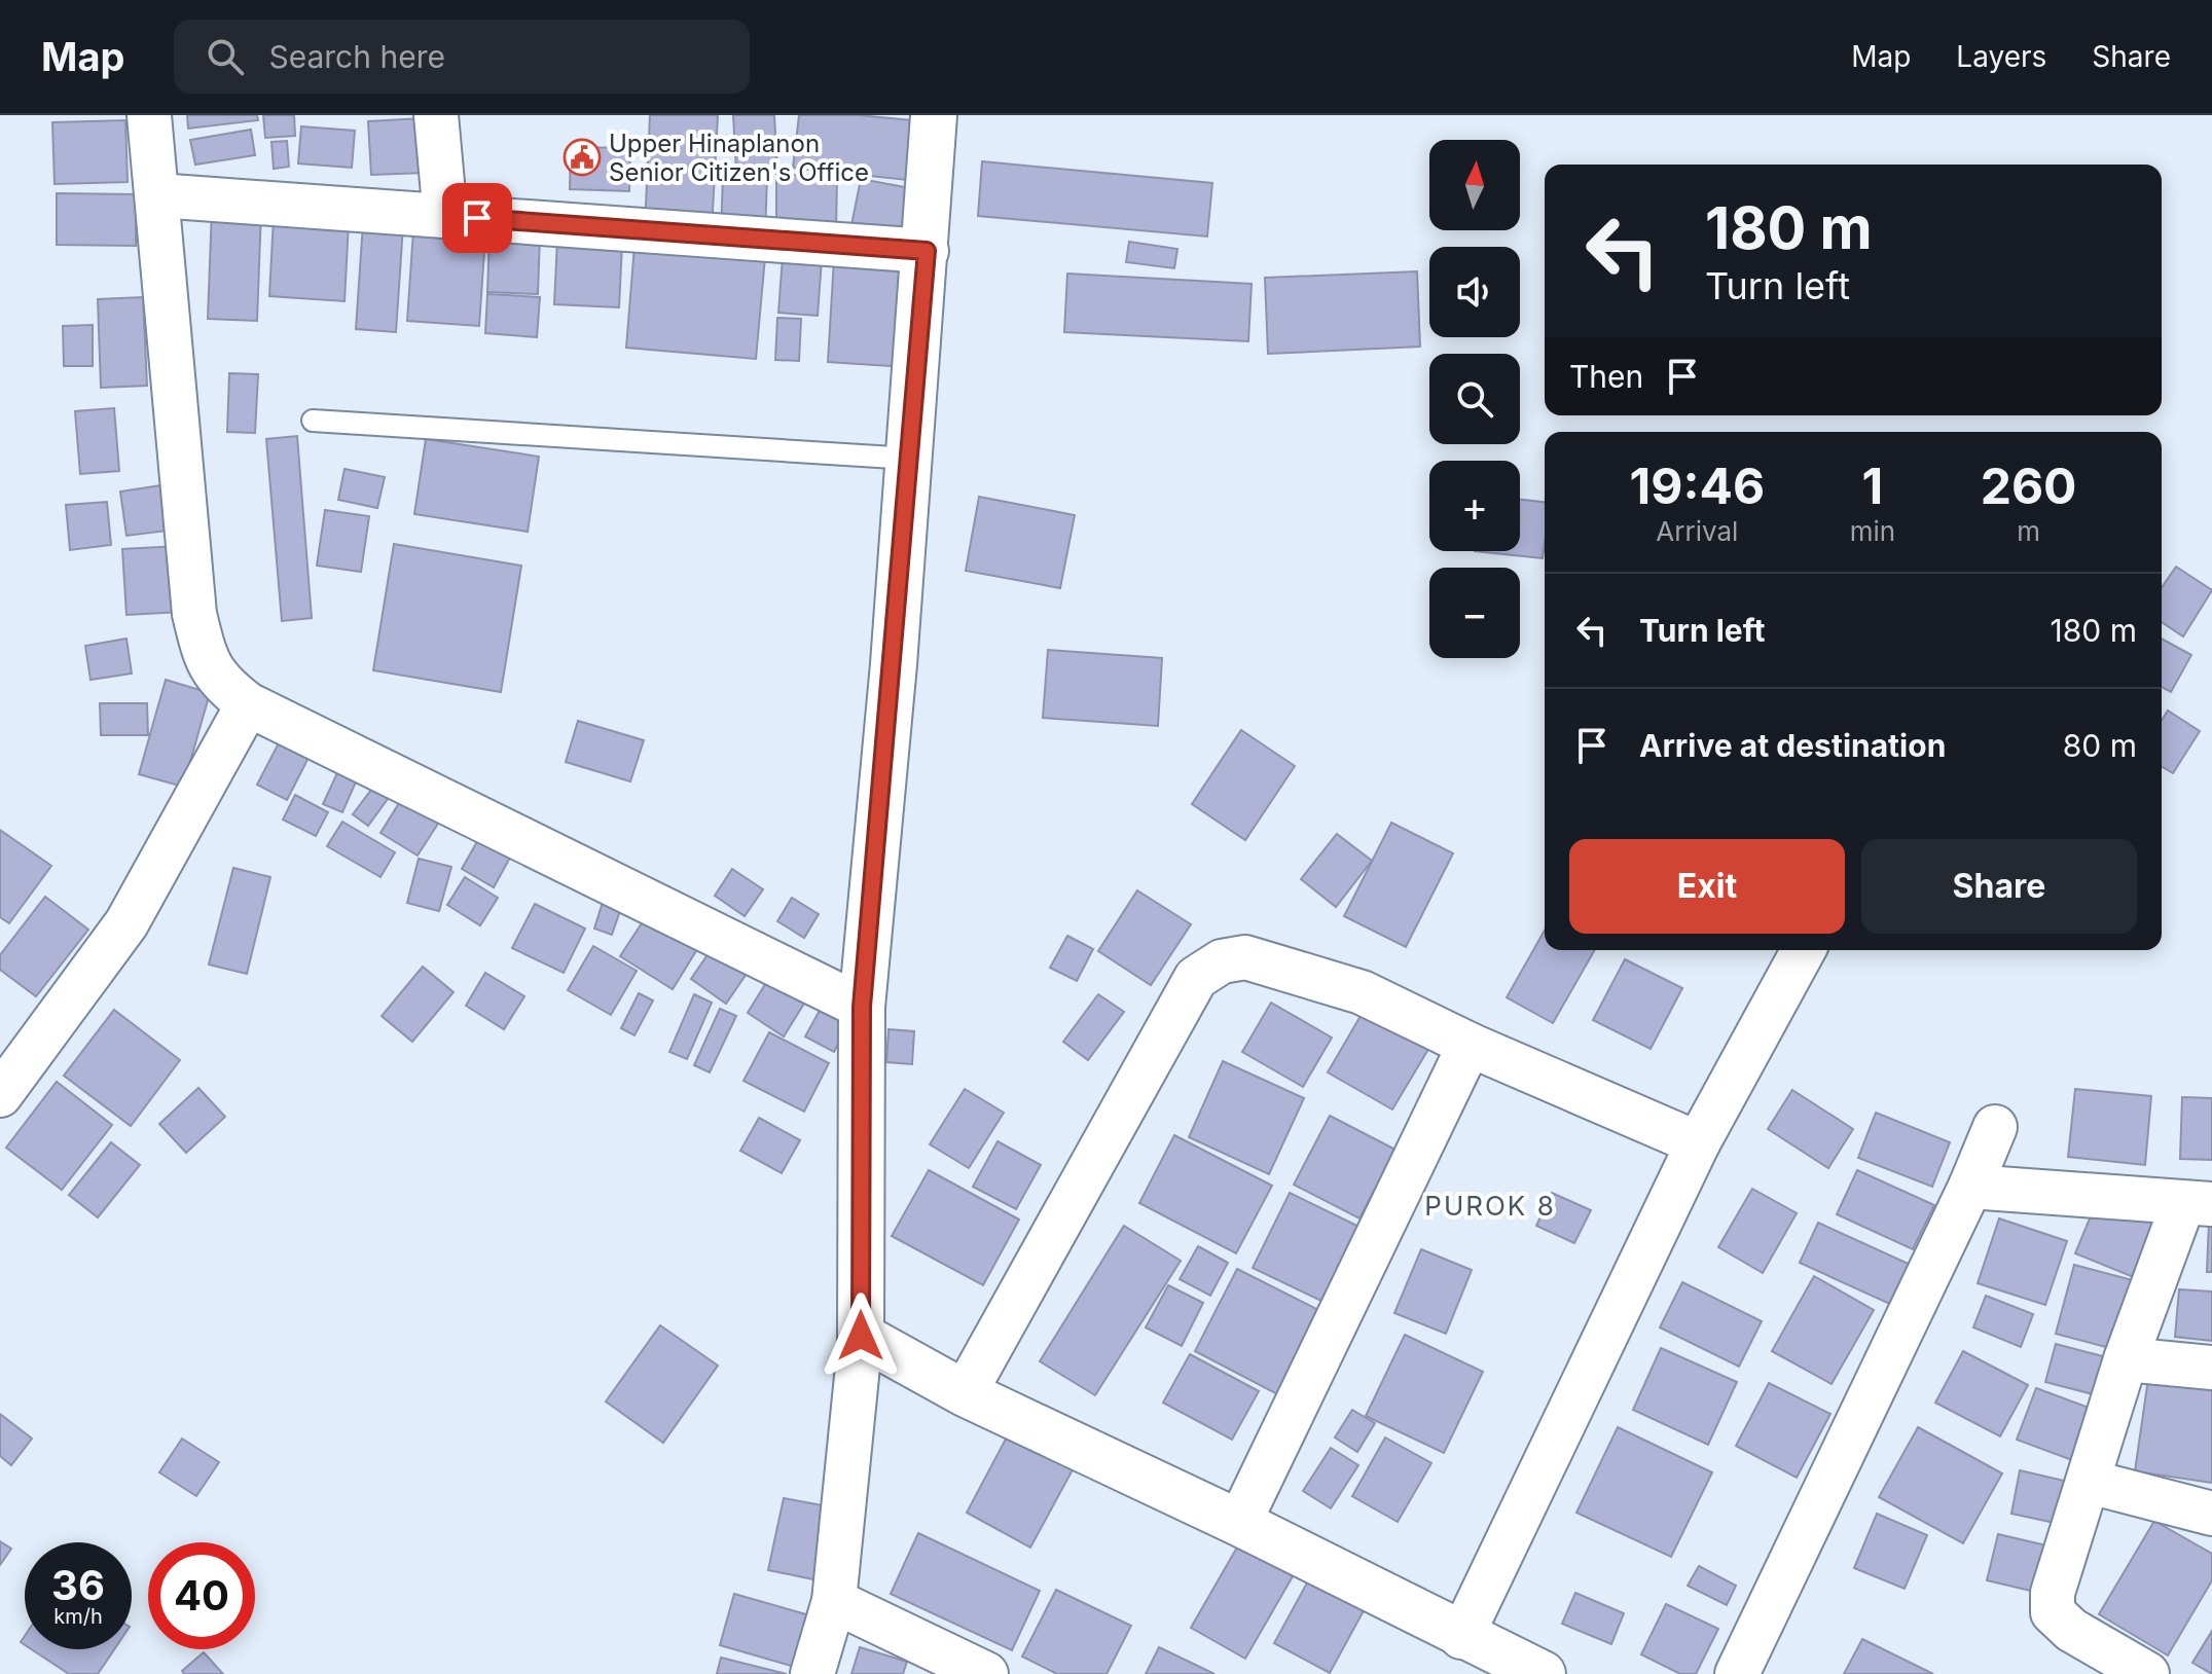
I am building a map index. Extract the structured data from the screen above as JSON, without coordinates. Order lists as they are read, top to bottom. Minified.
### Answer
{"districts":["PUROK 8"],"places":{"public building":["Upper Hinaplanon Senior Citizen's Office"]},"north":"top","page":{"header":"Map","search":"Search here","nav":["Map","Layers","Share"],"map_buttons":["+","−"],"turn":["180 m","Turn left"],"then":"Then","eta":["19:46","Arrival","1","min","260","m"],"list":[{"name":"Turn left","value":"180 m"},{"name":"Arrive at destination","value":"80 m"}],"buttons":["Exit","Share"],"speed":"36 km/h","limit":"40"}}
